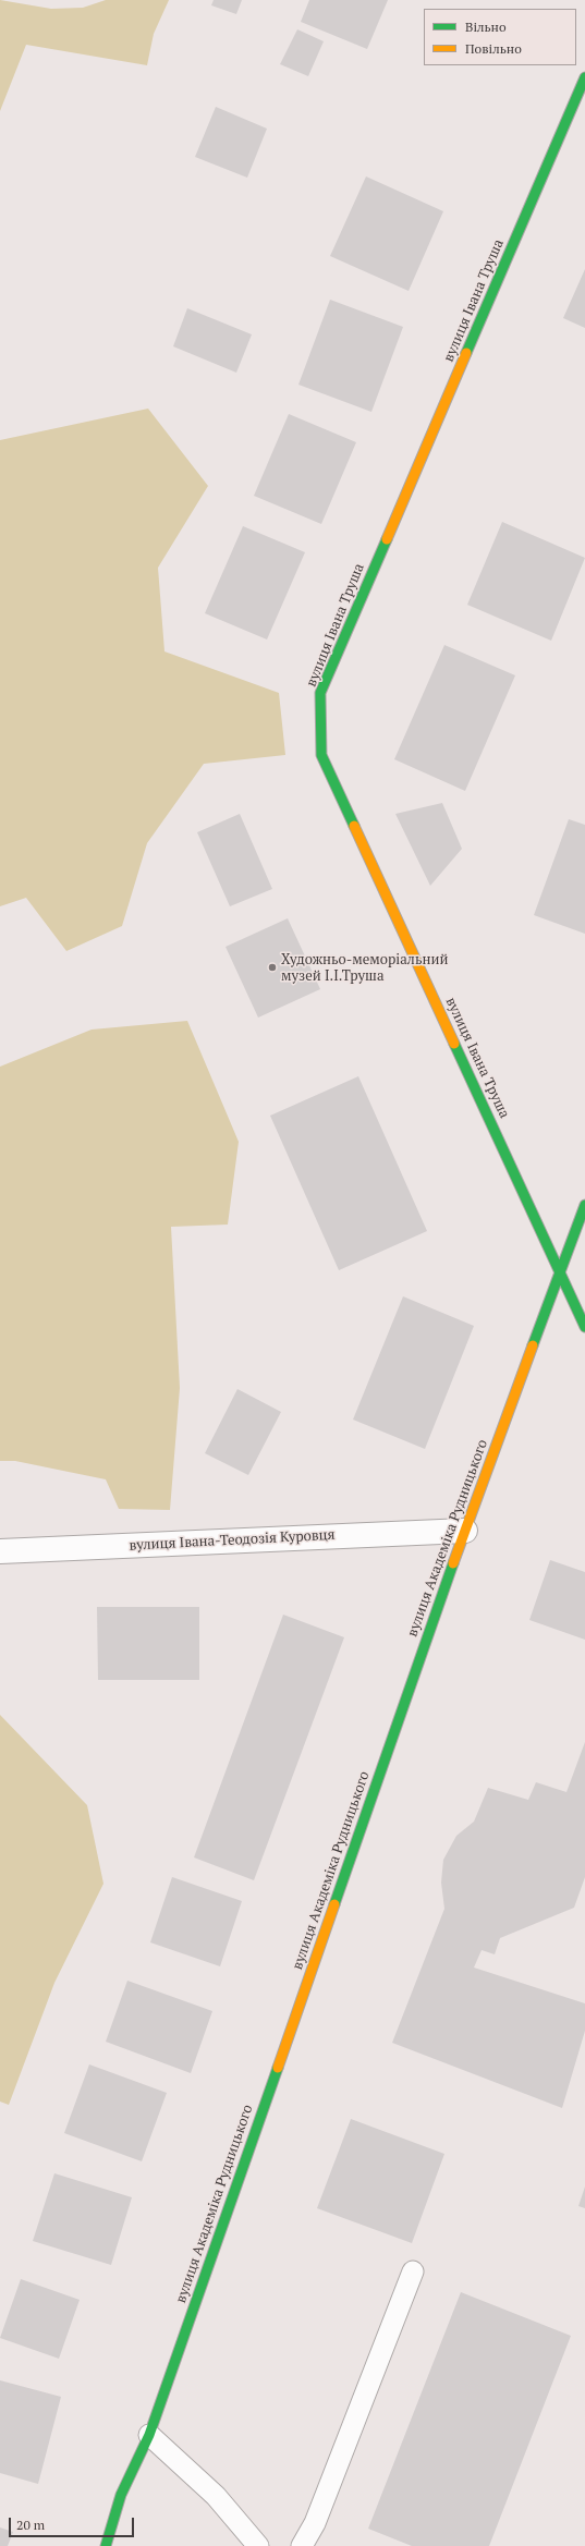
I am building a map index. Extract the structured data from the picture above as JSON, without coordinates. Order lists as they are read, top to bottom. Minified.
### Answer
{"streets":{"street":["вулиця Івана Труша","вулиця Академіка Рудницького","вулиця Івана-Теодозія Куровця"]},"crossings":[["вулиця Івана Труша","вулиця Академіка Рудницького"],["вулиця Академіка Рудницького","вулиця Івана-Теодозія Куровця"]],"places":["Художньо-меморіальний музей І.І.Труша"],"legend":["Вільно","Повільно"],"scale_bar":"20 m"}
